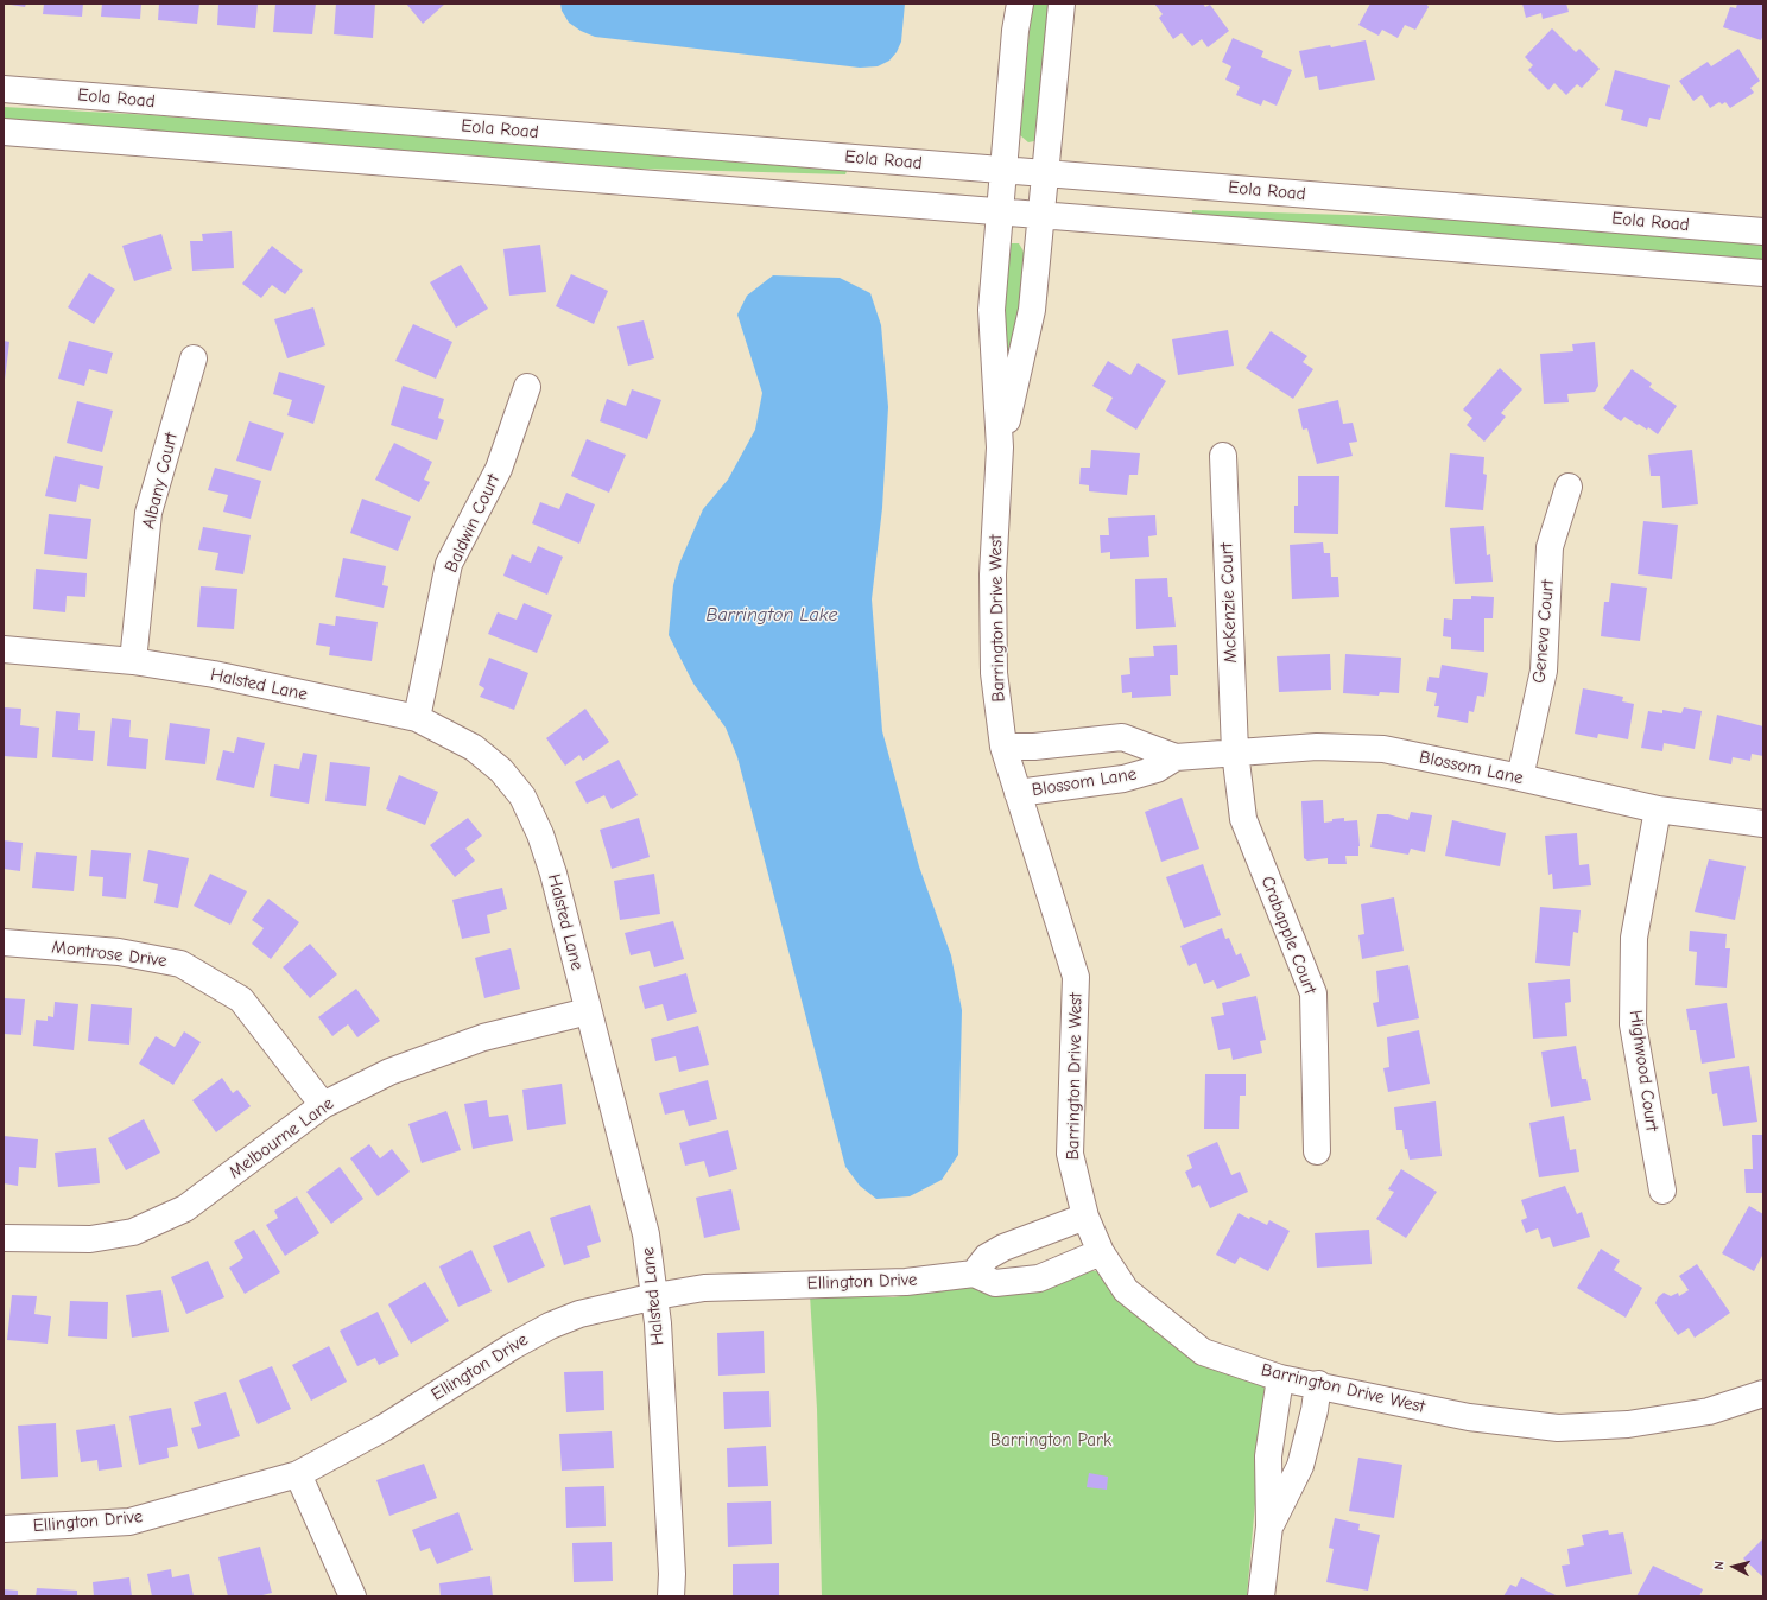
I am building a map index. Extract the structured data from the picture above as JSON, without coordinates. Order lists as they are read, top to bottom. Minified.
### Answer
{"streets":{"street":["Eola Road","Albany Court","Baldwin Court","McKenzie Court","Barrington Drive West","Geneva Court","Halsted Lane","Blossom Lane","Crabapple Court","Montrose Drive","Highwood Court","Melbourne Lane","Ellington Drive"]},"crossings":[["Eola Road","Barrington Drive West"],["Albany Court","Halsted Lane"],["Baldwin Court","Halsted Lane"],["McKenzie Court","Blossom Lane"],["McKenzie Court","Crabapple Court"],["Barrington Drive West","Blossom Lane"],["Geneva Court","Blossom Lane"],["Halsted Lane","Melbourne Lane"],["Halsted Lane","Ellington Drive"],["Blossom Lane","Crabapple Court"],["Blossom Lane","Highwood Court"],["Montrose Drive","Melbourne Lane"]],"water":["Barrington Lake"],"parks":["Barrington Park"],"north":"left"}
